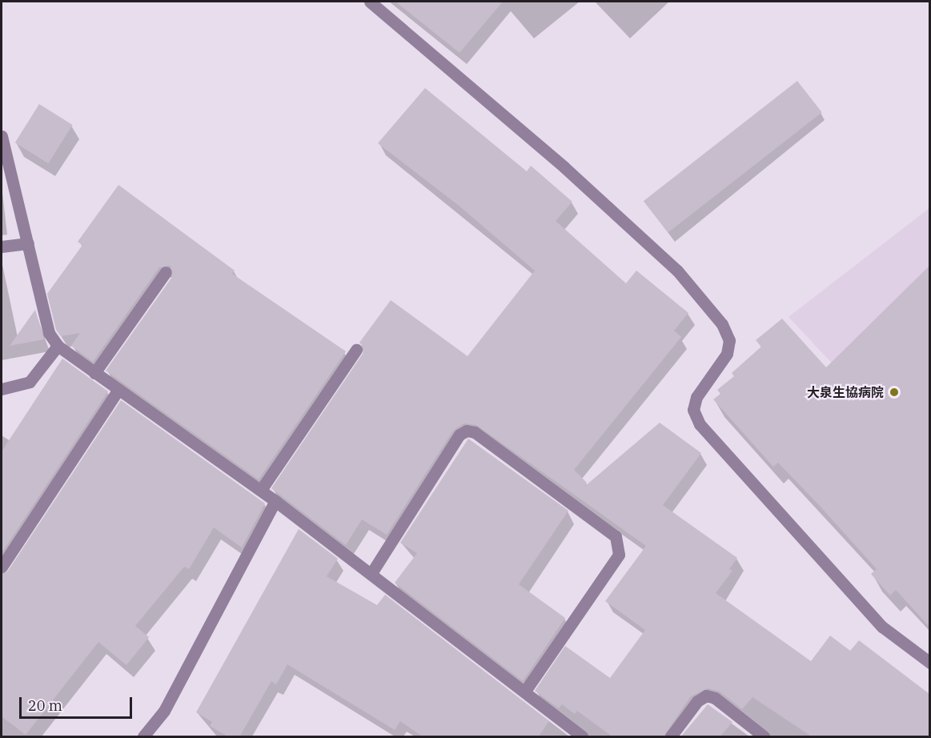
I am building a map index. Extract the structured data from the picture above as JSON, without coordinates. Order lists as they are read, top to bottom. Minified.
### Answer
{"places":["大泉生協病院"],"scale_bar":"20 m"}
